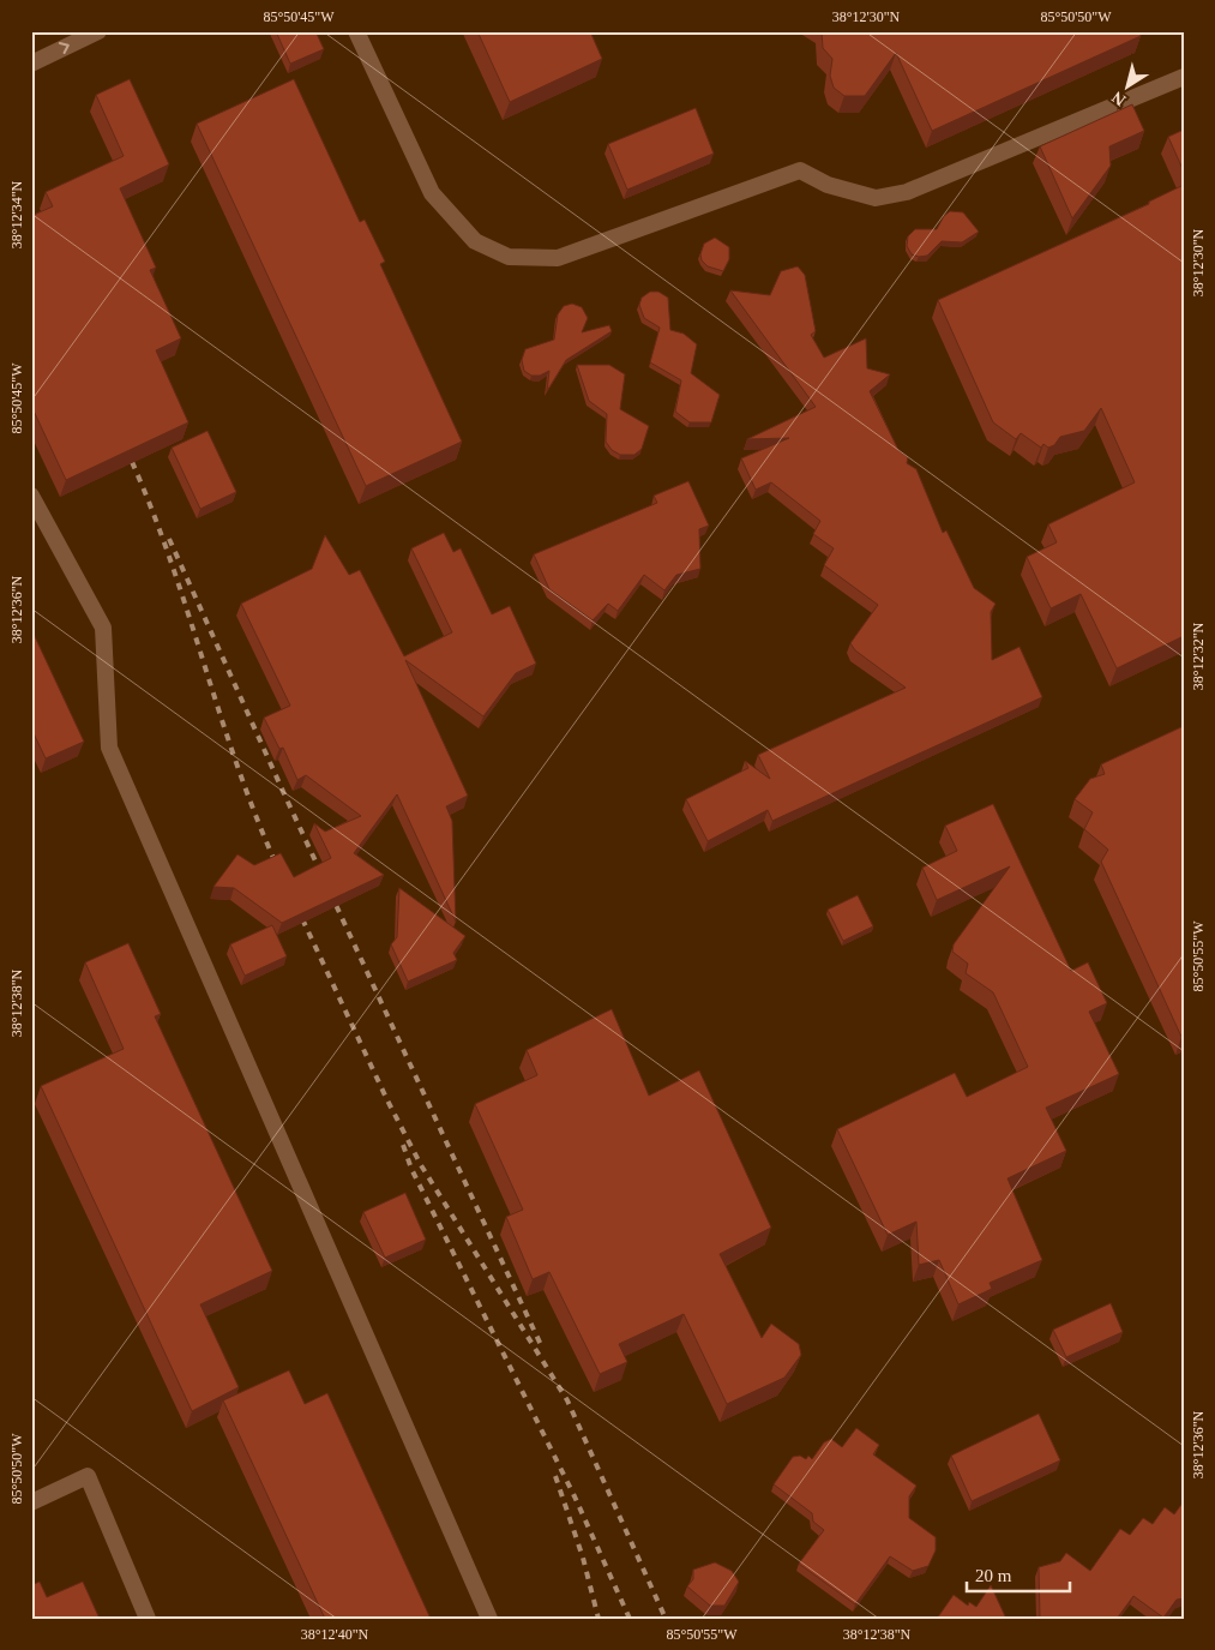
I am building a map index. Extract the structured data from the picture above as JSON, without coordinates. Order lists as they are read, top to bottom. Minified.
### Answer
{"scale_bar":"20 m","north":"bottom left","coordinates":["85°50'45\"W","38°12'30\"N","85°50'50\"W","38°12'34\"N","38°12'36\"N","38°12'32\"N","85°50'55\"W","38°12'38\"N","38°12'40\"N"]}
